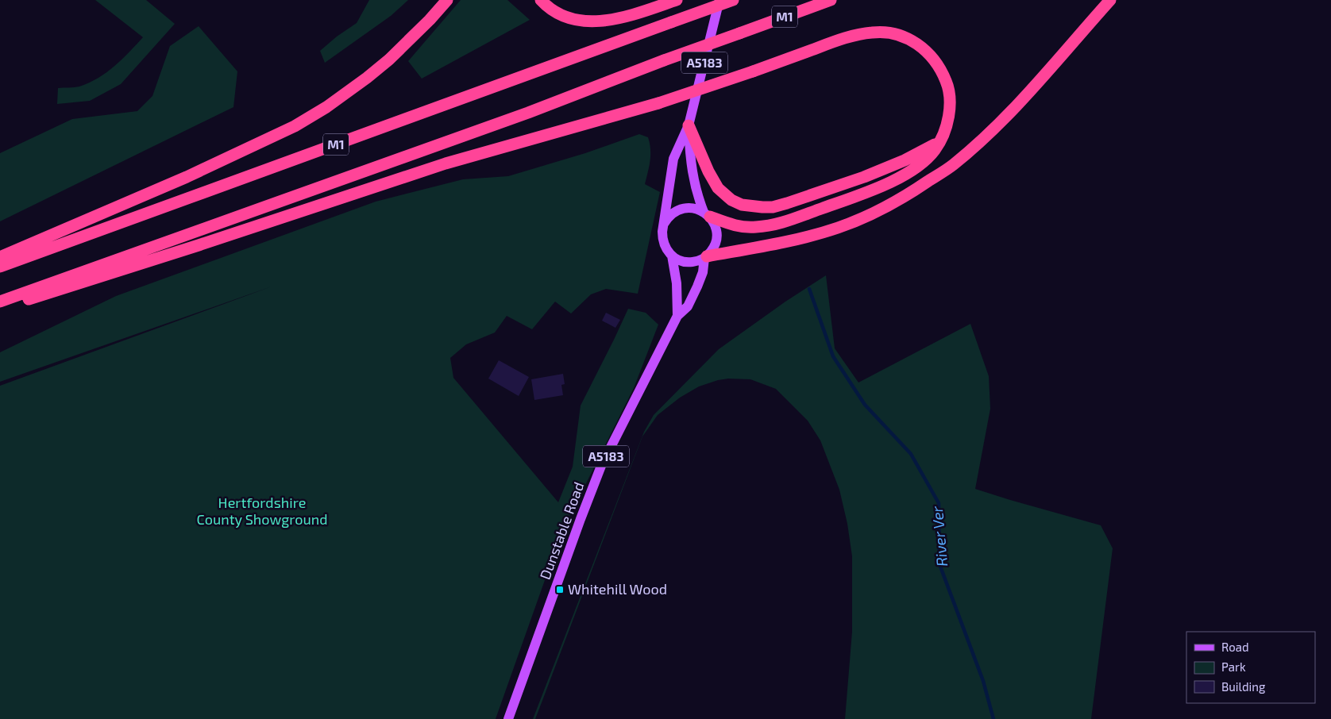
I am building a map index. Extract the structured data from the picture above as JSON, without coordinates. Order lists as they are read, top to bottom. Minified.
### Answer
{"streets":{"highway":["M1"],"main road":["A5183","Dunstable Road"]},"crossings":[["A5183","Dunstable Road"]],"water":["River Ver"],"parks":["Hertfordshire County Showground"],"places":{"transit":["Whitehill Wood"]},"legend":["Road","Park","Building"]}
